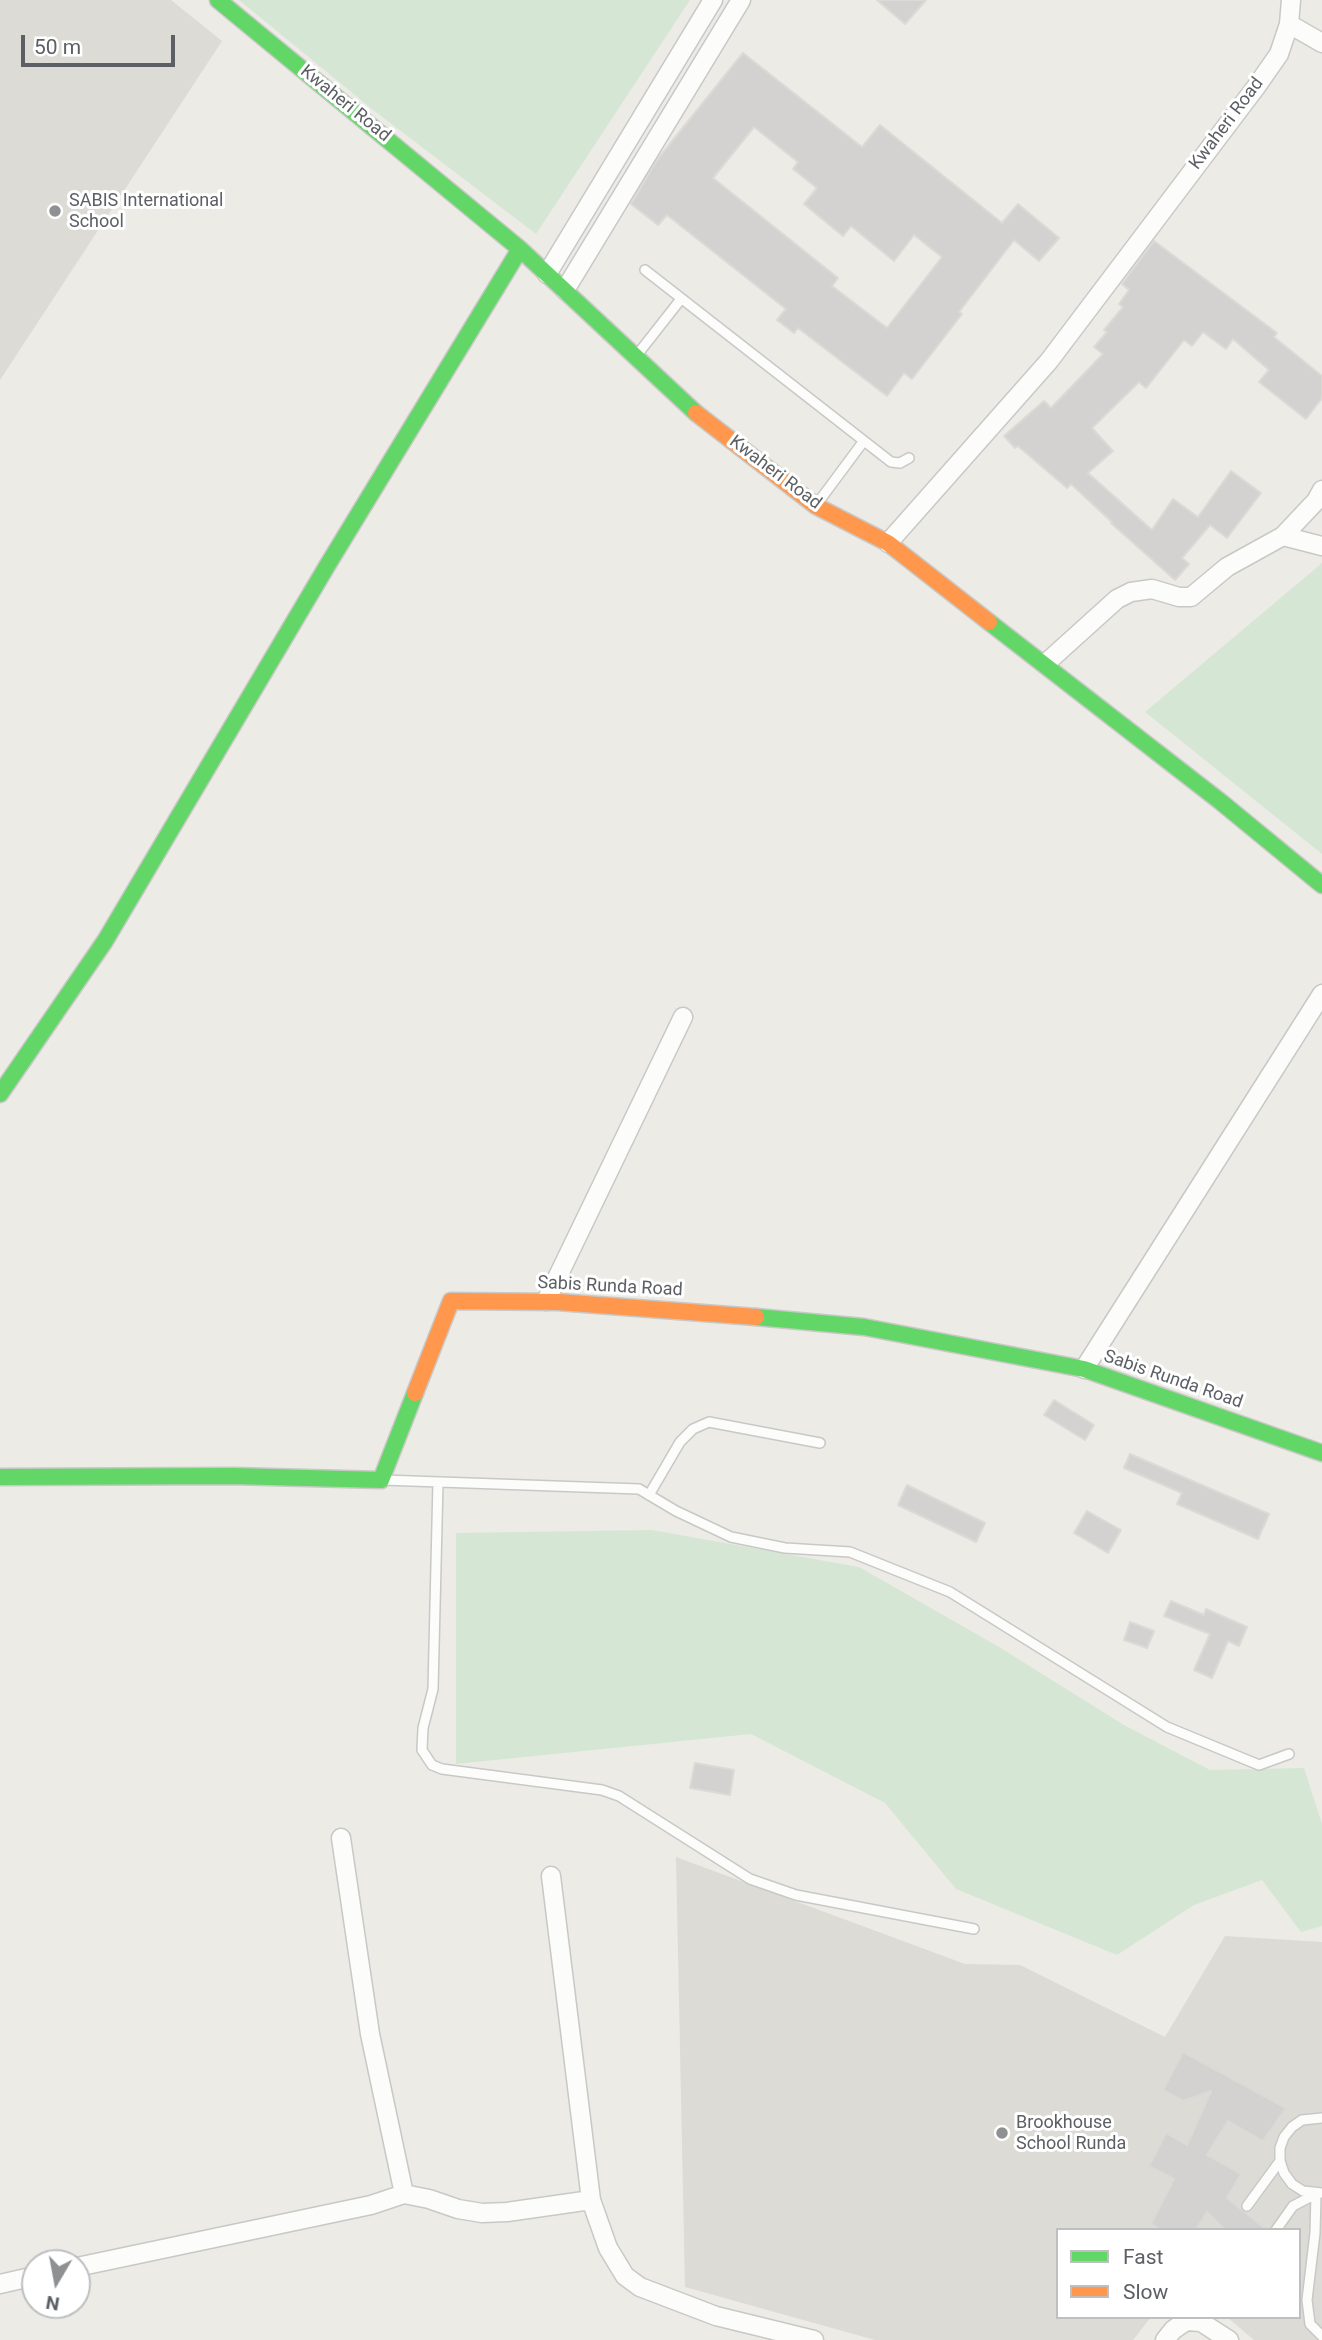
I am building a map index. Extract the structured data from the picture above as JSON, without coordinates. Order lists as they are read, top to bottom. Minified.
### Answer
{"streets":{"street":["Kwaheri Road","Sabis Runda Road"]},"places":["SABIS International School","Brookhouse School Runda"],"legend":["Fast","Slow"],"scale_bar":"50 m","north":"bottom"}
